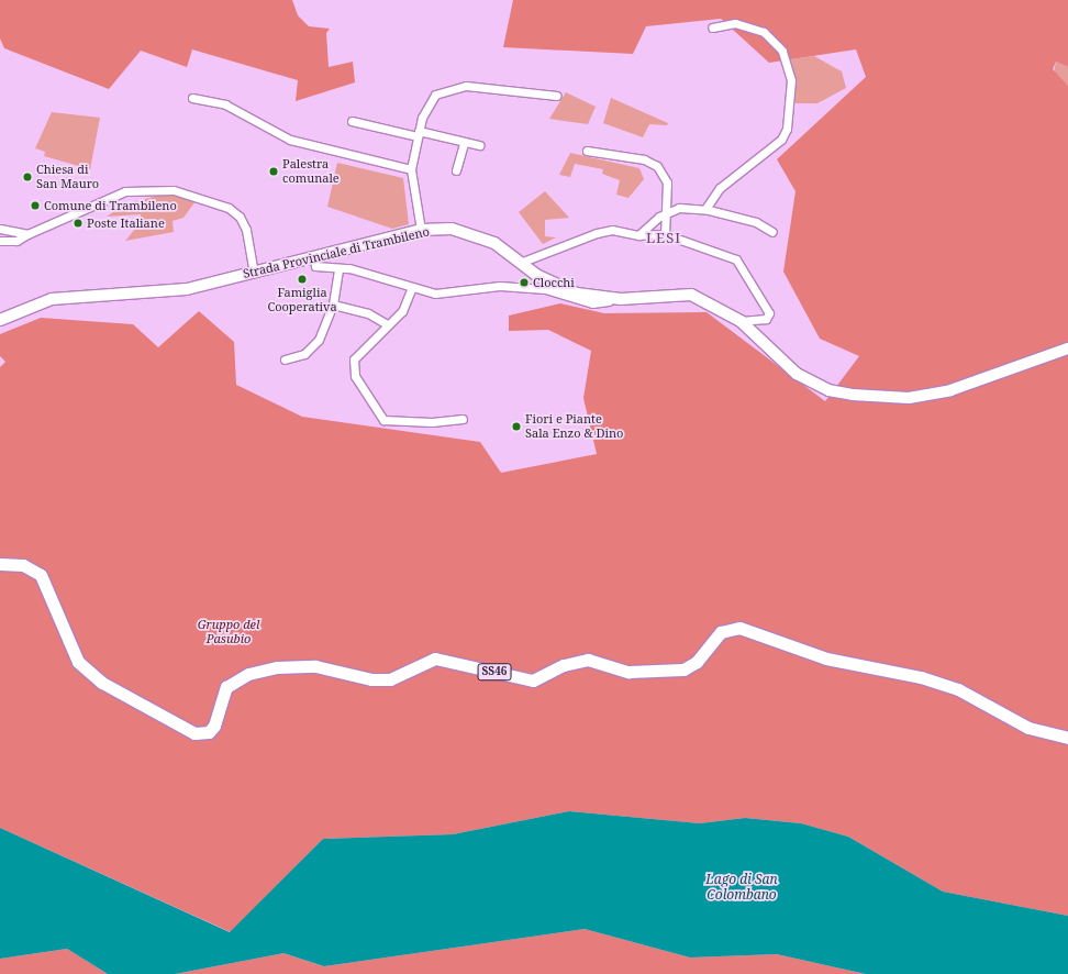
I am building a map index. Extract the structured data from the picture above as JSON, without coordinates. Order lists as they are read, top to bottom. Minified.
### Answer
{"streets":{"main road":["SS46"],"street":["Strada Provinciale di Trambileno"]},"districts":["LESI"],"water":["Lago di San Colombano"],"parks":["Gruppo del Pasubio"],"places":["Palestra comunale","Chiesa di San Mauro","Comune di Trambileno","Poste Italiane","Famiglia Cooperativa","Clocchi","Fiori e Piante Sala Enzo & Dino"]}
